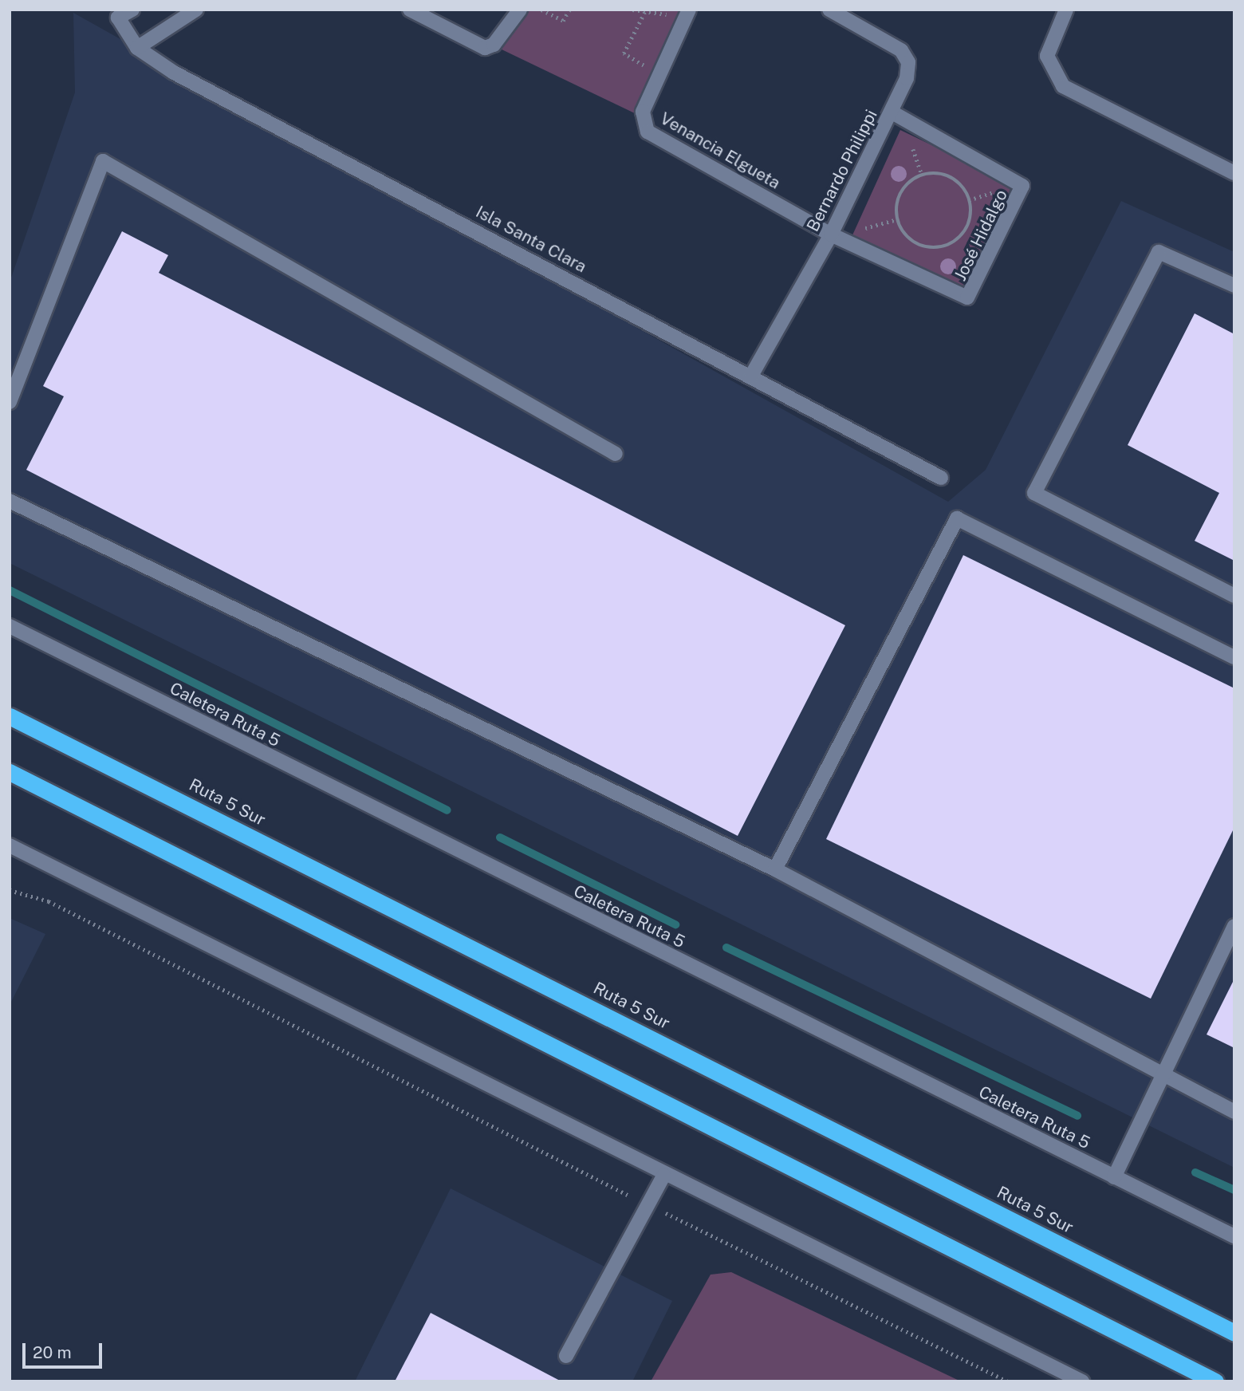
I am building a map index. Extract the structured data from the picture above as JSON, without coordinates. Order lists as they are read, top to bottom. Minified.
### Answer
{"streets":{"highway":["Ruta 5 Sur"],"street":["Venancia Elgueta","Bernardo Philippi","José Hidalgo","Isla Santa Clara","Caletera Ruta 5"]},"crossings":[["Venancia Elgueta","Bernardo Philippi"],["Venancia Elgueta","José Hidalgo"],["Bernardo Philippi","José Hidalgo"],["Bernardo Philippi","Isla Santa Clara"]],"scale_bar":"20 m"}
